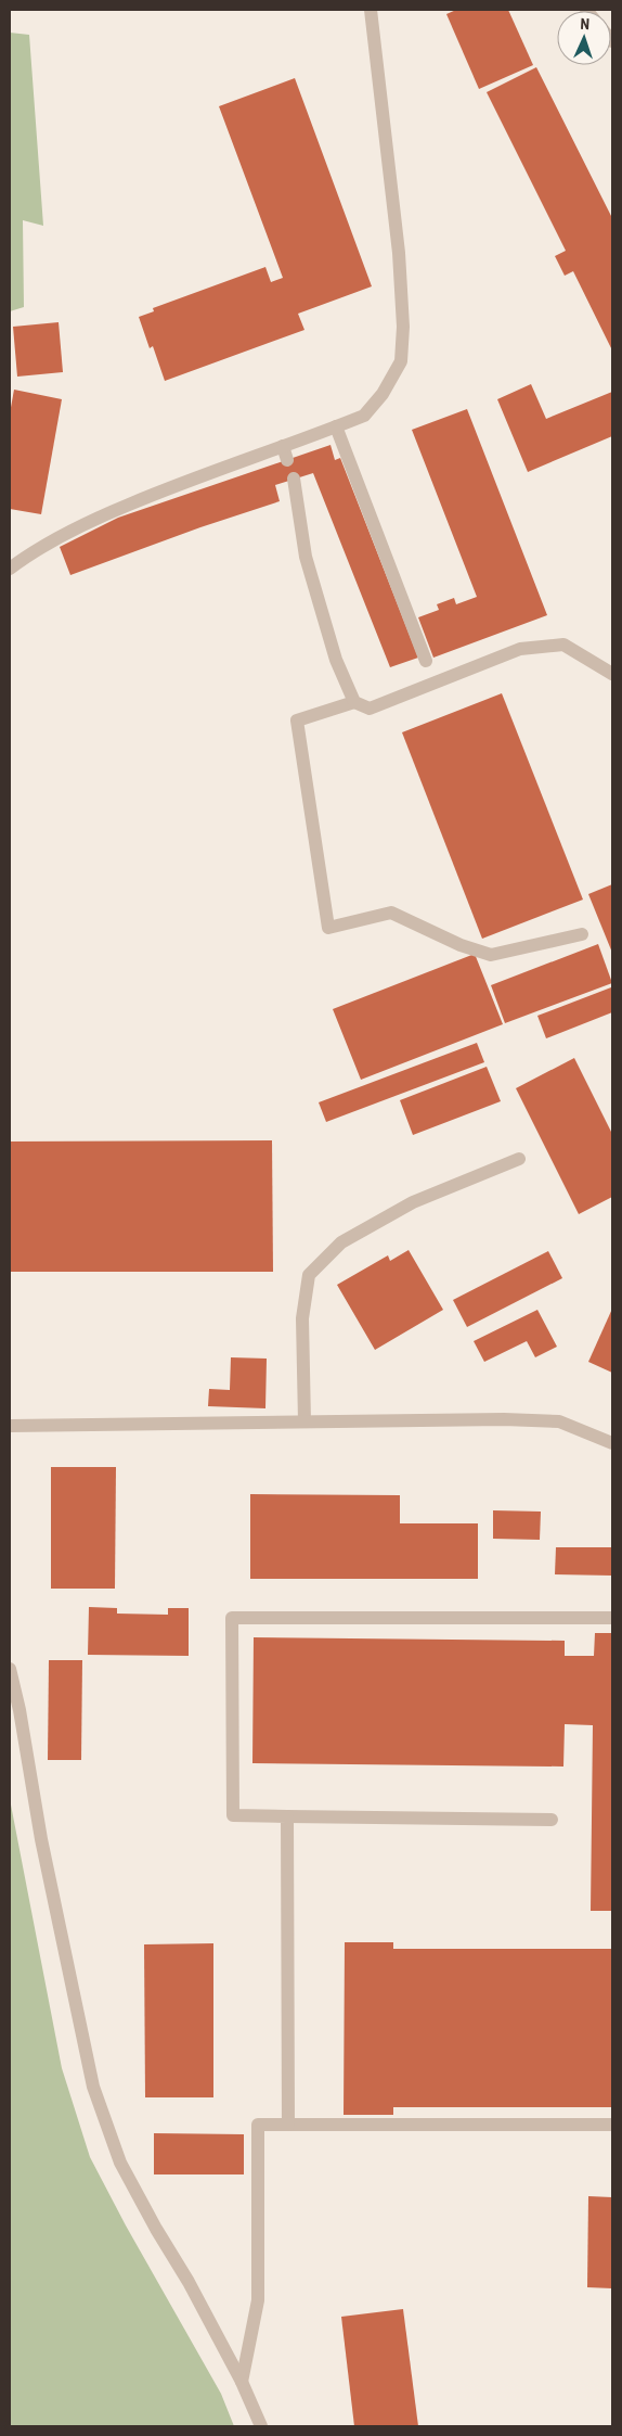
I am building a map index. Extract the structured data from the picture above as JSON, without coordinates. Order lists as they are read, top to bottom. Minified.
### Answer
{"north":"top"}
